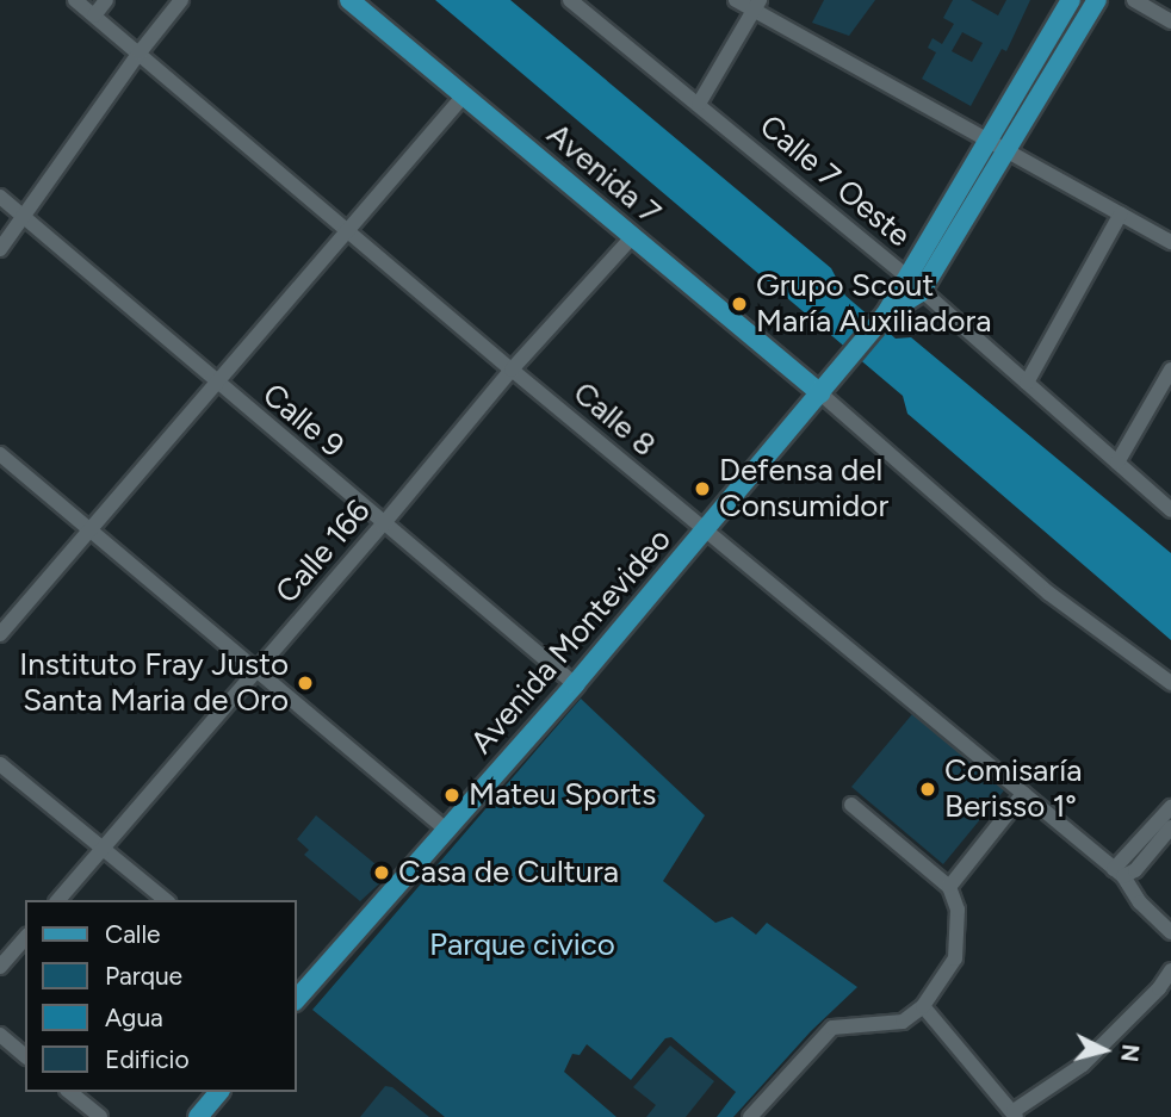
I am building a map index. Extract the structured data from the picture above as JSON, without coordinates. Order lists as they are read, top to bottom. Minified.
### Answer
{"streets":{"main road":["Avenida 7","Avenida Montevideo"],"street":["Calle 7 Oeste","Calle 8","Calle 9","Calle 166"]},"crossings":[["Avenida 7","Calle 166"],["Avenida 7","Avenida Montevideo"],["Calle 7 Oeste","Avenida Montevideo"],["Calle 8","Calle 166"],["Calle 8","Avenida Montevideo"],["Calle 9","Calle 166"],["Calle 9","Avenida Montevideo"]],"parks":["Parque civico"],"places":["Grupo Scout María Auxiliadora","Defensa del Consumidor","Instituto Fray Justo Santa Maria de Oro","Comisaría Berisso 1°","Mateu Sports","Casa de Cultura"],"legend":["Calle","Parque","Agua","Edificio"],"north":"right"}
